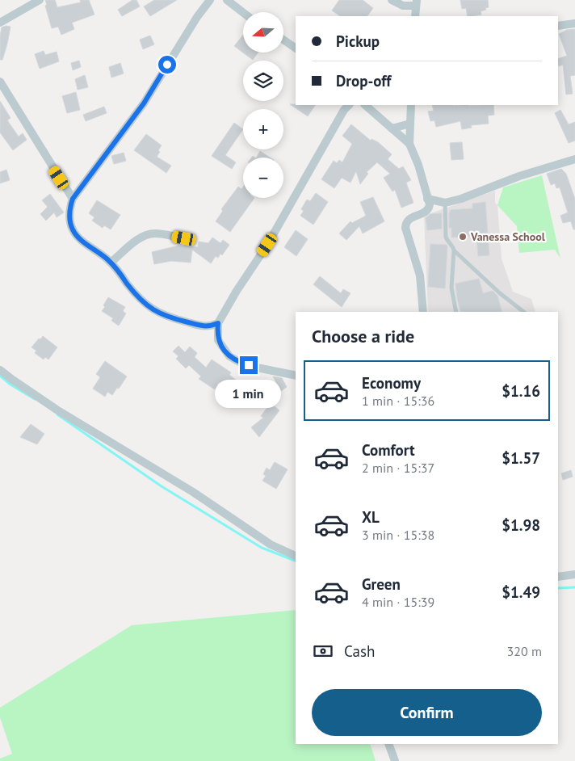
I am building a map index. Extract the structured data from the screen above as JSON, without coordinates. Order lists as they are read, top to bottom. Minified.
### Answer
{"places":["Vanessa School"],"north":"left","page":{"map_buttons":["+","−"],"banner":["Pickup","Drop-off"],"heading":"Choose a ride","list":[{"name":"Economy","note":"1 min · 15:36","value":"$1.16"},{"name":"Comfort","note":"2 min · 15:37","value":"$1.57"},{"name":"XL","note":"3 min · 15:38","value":"$1.98"},{"name":"Green","note":"4 min · 15:39","value":"$1.49"}],"bubble":"1 min","pay":["Cash","320 m"],"buttons":"Confirm"}}
